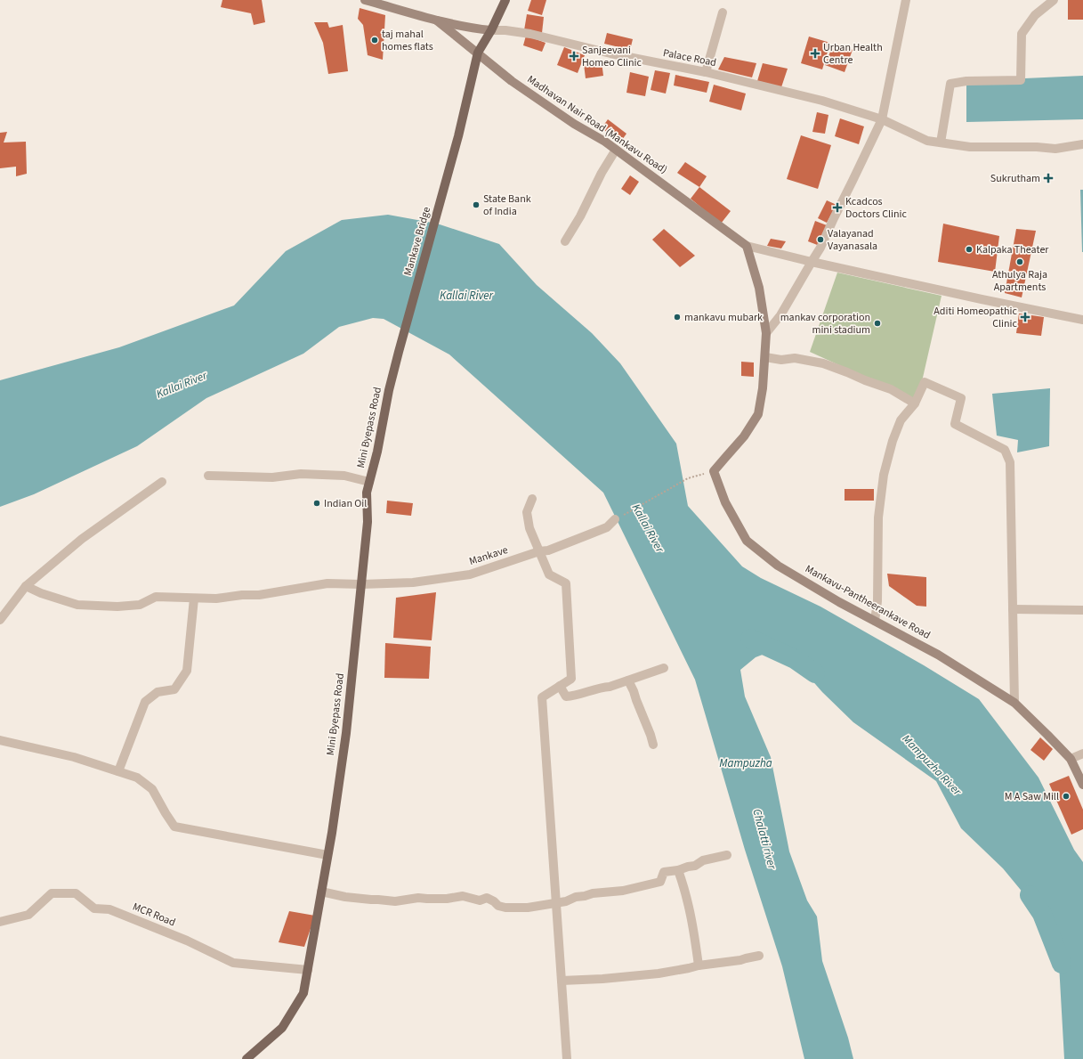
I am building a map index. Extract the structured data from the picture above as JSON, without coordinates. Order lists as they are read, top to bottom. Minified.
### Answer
{"streets":{"main road":["Madhavan Nair Road (Mankavu Road)","Mankave Bridge","Mini Byepass Road","Mankavu-Pantheerankave Road"],"street":["Palace Road","Mankave","MCR Road"]},"crossings":[["Palace Road","Madhavan Nair Road (Mankavu Road)"],["Madhavan Nair Road (Mankavu Road)","Mankave Bridge"],["Mankave Bridge","Mini Byepass Road"],["Mini Byepass Road","Mankave"],["Mini Byepass Road","MCR Road"]],"water":["Kallai River","Mampuzha","Mampuzha River","Chalatti river"],"places":{"other":["taj mahal homes flats","State Bank of India","Valayanad Vayanasala","Kalpaka Theater","Athulya Raja Apartments","mankavu mubark","mankav corporation mini stadium","Indian Oil","M A Saw Mill"],"health":["Urban Health Centre","Sanjeevani Homeo Clinic","Sukrutham","Kcadcos Doctors Clinic","Aditi Homeopathic Clinic"]}}
